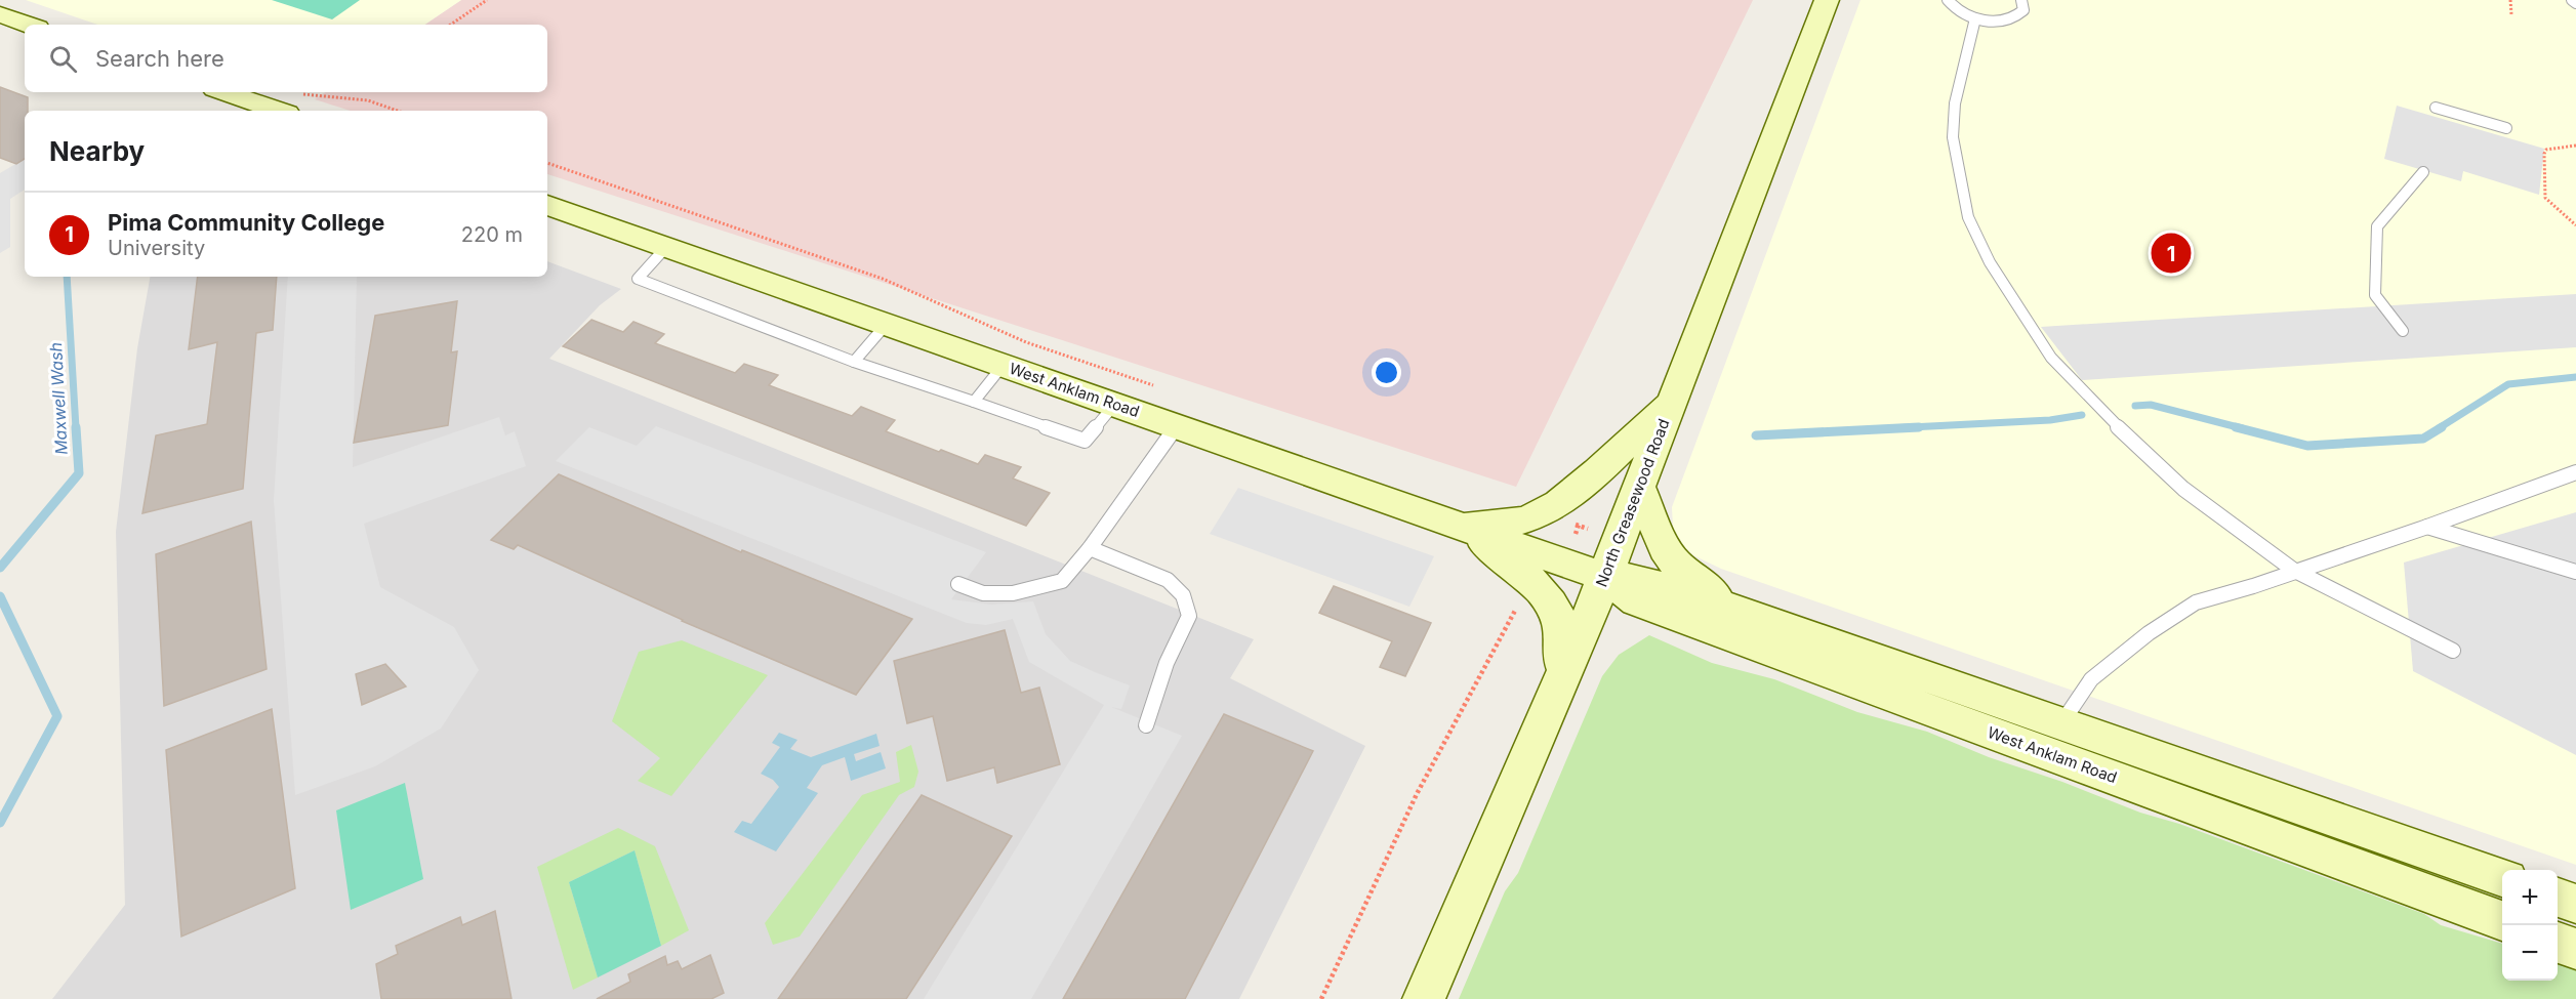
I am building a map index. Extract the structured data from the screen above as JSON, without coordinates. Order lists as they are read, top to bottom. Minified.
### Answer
{"streets":{"main road":["West Anklam Road","North Greasewood Road"]},"crossings":[["West Anklam Road","North Greasewood Road"]],"water":["Maxwell Wash"],"page":{"search":"Search here","heading":"Nearby","list":[{"mark":"1","name":"Pima Community College","note":"University","value":"220 m"}],"pins":"1","map_buttons":["+","−"]}}
